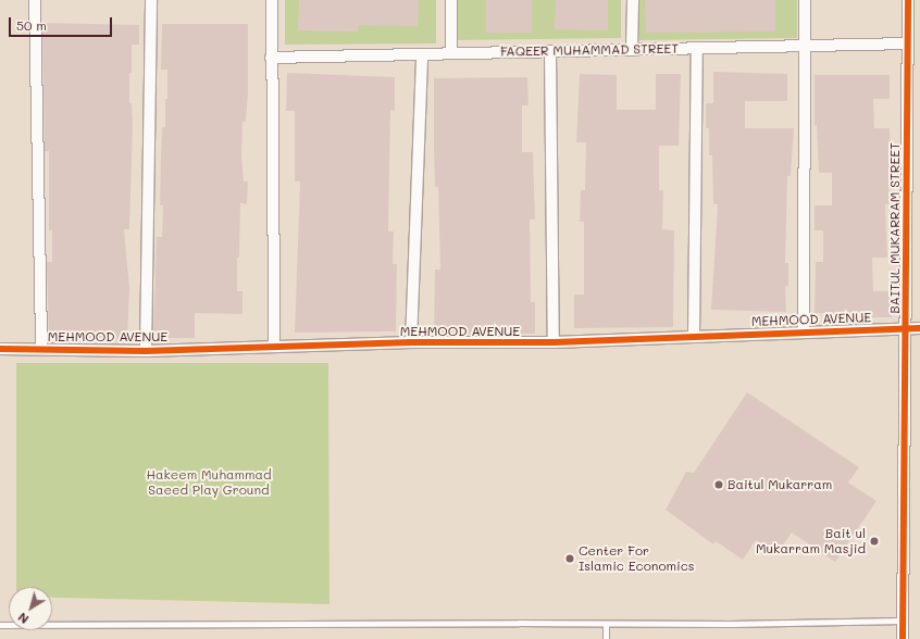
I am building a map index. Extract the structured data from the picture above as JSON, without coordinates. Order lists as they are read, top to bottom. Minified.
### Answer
{"streets":{"street":["FAQEER MUHAMMAD STREET","BAITUL MUKARRAM STREET","MEHMOOD AVENUE"]},"crossings":[["FAQEER MUHAMMAD STREET","BAITUL MUKARRAM STREET"],["BAITUL MUKARRAM STREET","MEHMOOD AVENUE"]],"parks":["Hakeem Muhammad Saeed Play Ground"],"places":["Baitul Mukarram","Bait ul Mukarram Masjid","Center For Islamic Economics"],"scale_bar":"50 m","north":"bottom left"}
